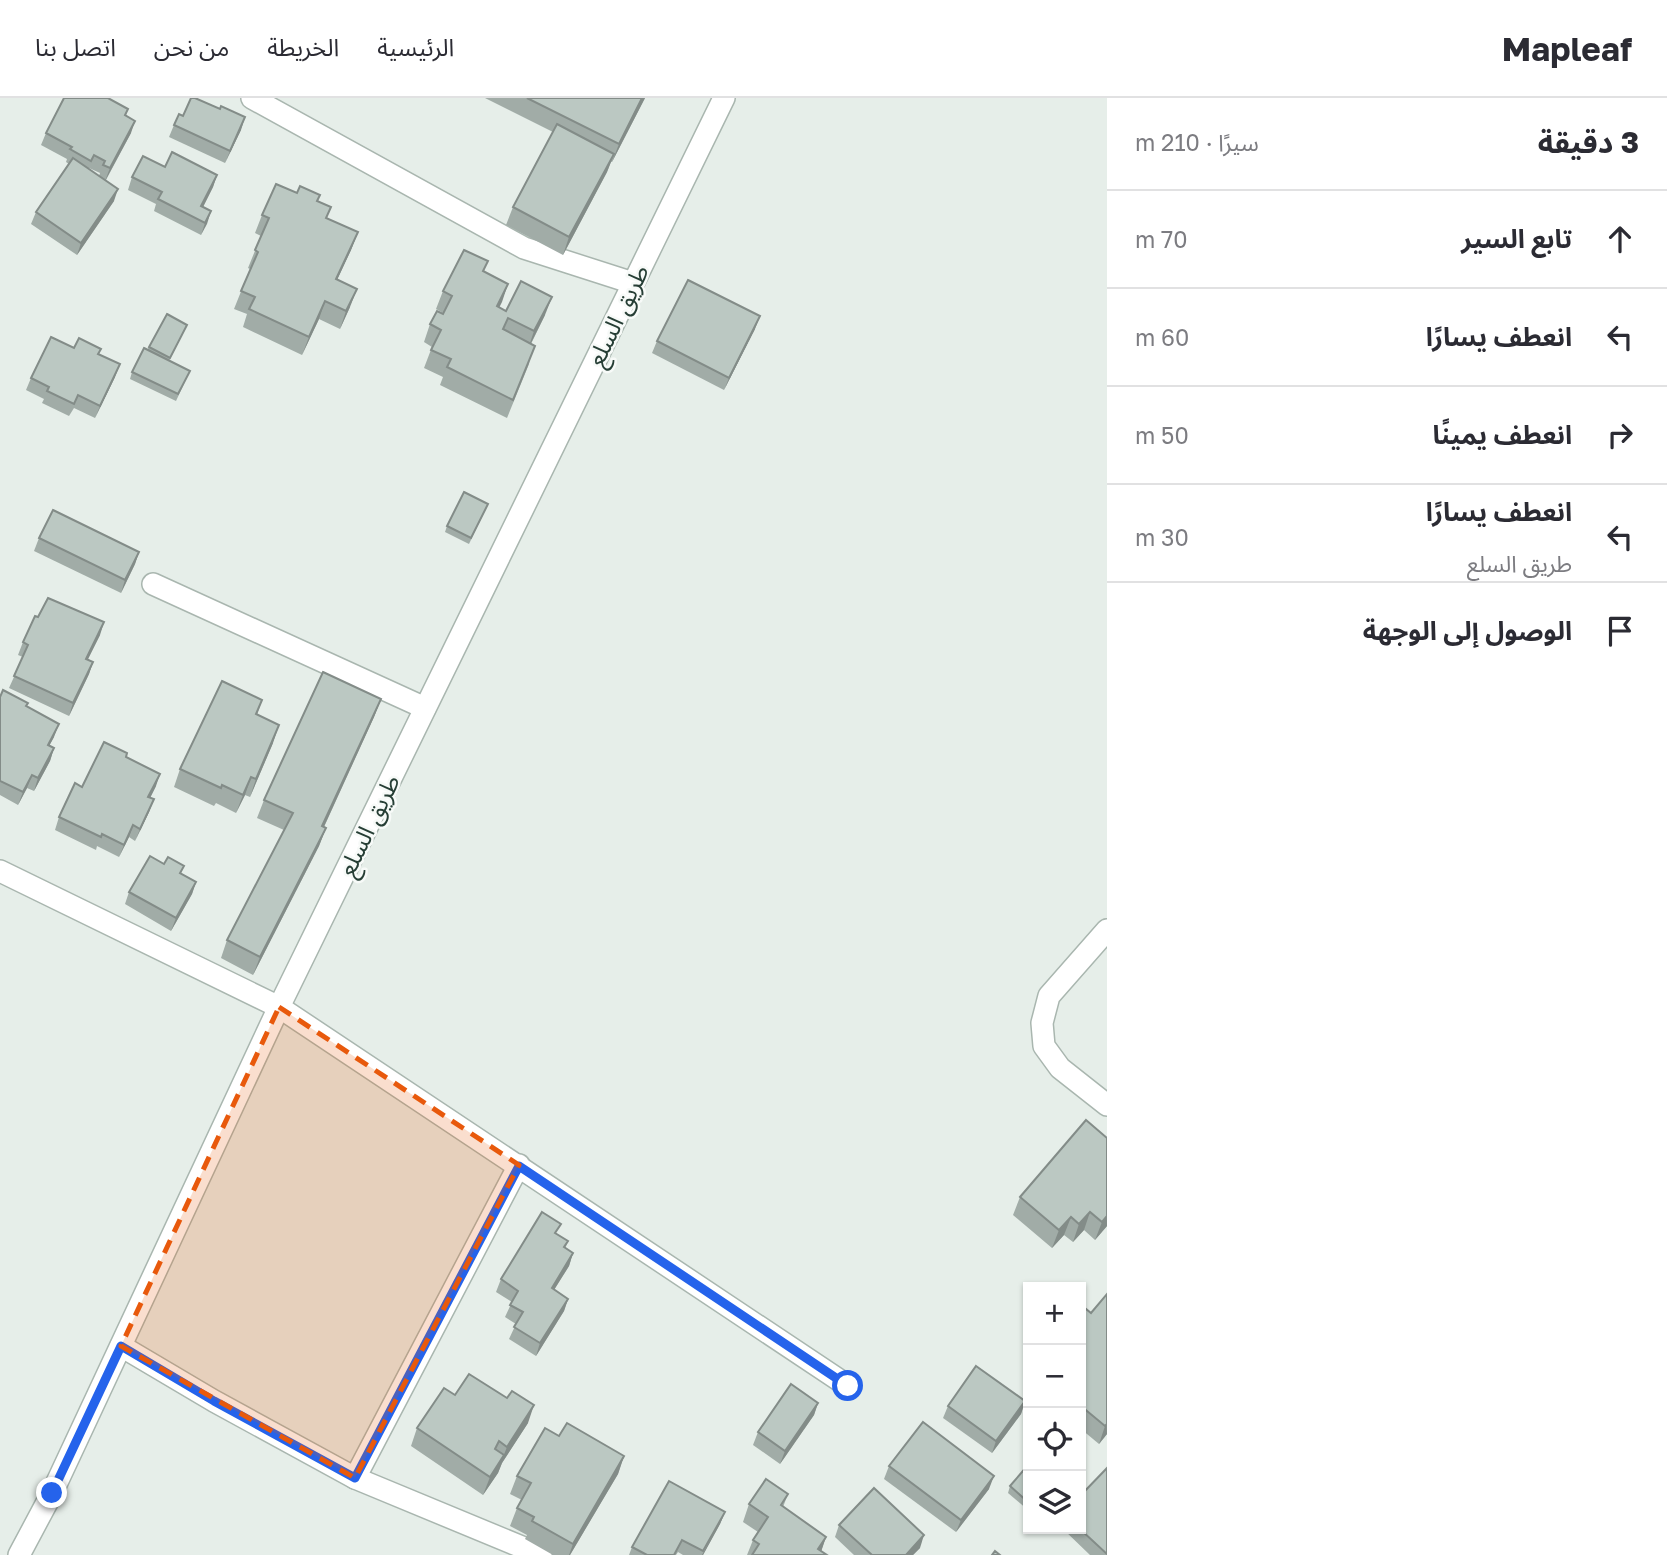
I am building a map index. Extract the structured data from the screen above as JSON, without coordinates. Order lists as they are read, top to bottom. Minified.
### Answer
{"streets":{"street":["طريق السلع"]},"page":{"header":"Mapleaf","nav":["الرئيسية","الخريطة","من نحن","اتصل بنا"],"heading":["3 دقيقة","سيرًا · 210 m"],"list":[["تابع السير","70 m"],["انعطف يسارًا","60 m"],["انعطف يمينًا","50 m"],["انعطف يسارًا","طريق السلع","30 m"],"الوصول إلى الوجهة"],"map_buttons":["+","−"]}}
